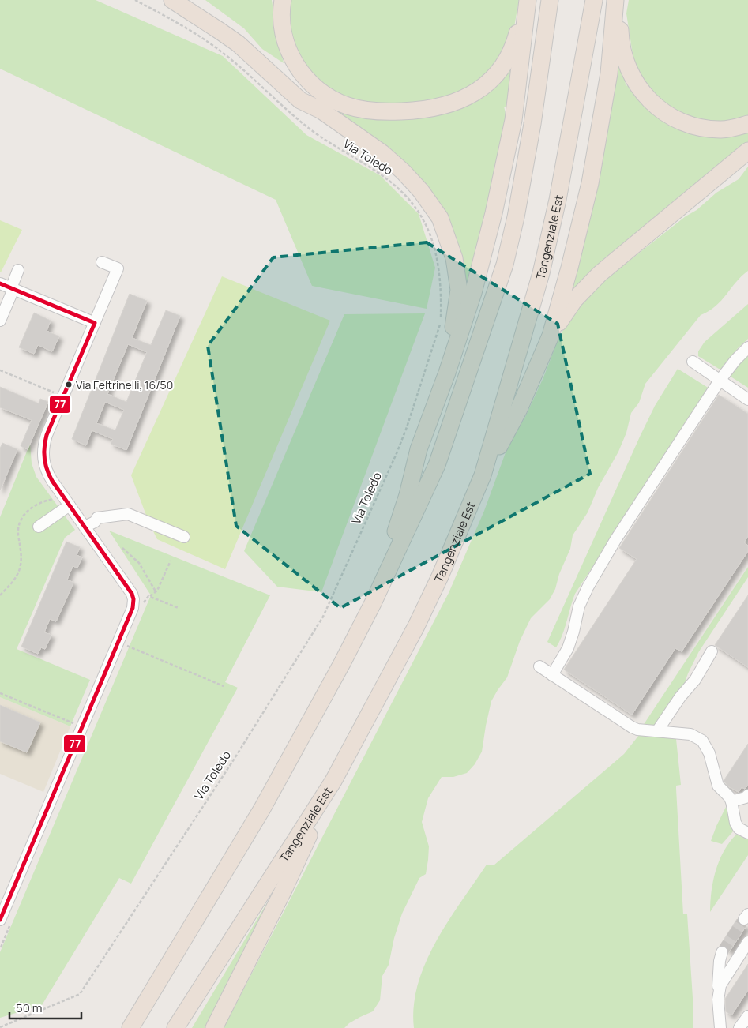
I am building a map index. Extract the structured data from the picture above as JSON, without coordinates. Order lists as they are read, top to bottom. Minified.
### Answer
{"streets":{"highway":["Tangenziale Est"],"path":["Via Toledo"]},"places":["Via Feltrinelli, 16/50"],"lines":["transit line 77"],"scale_bar":"50 m"}
